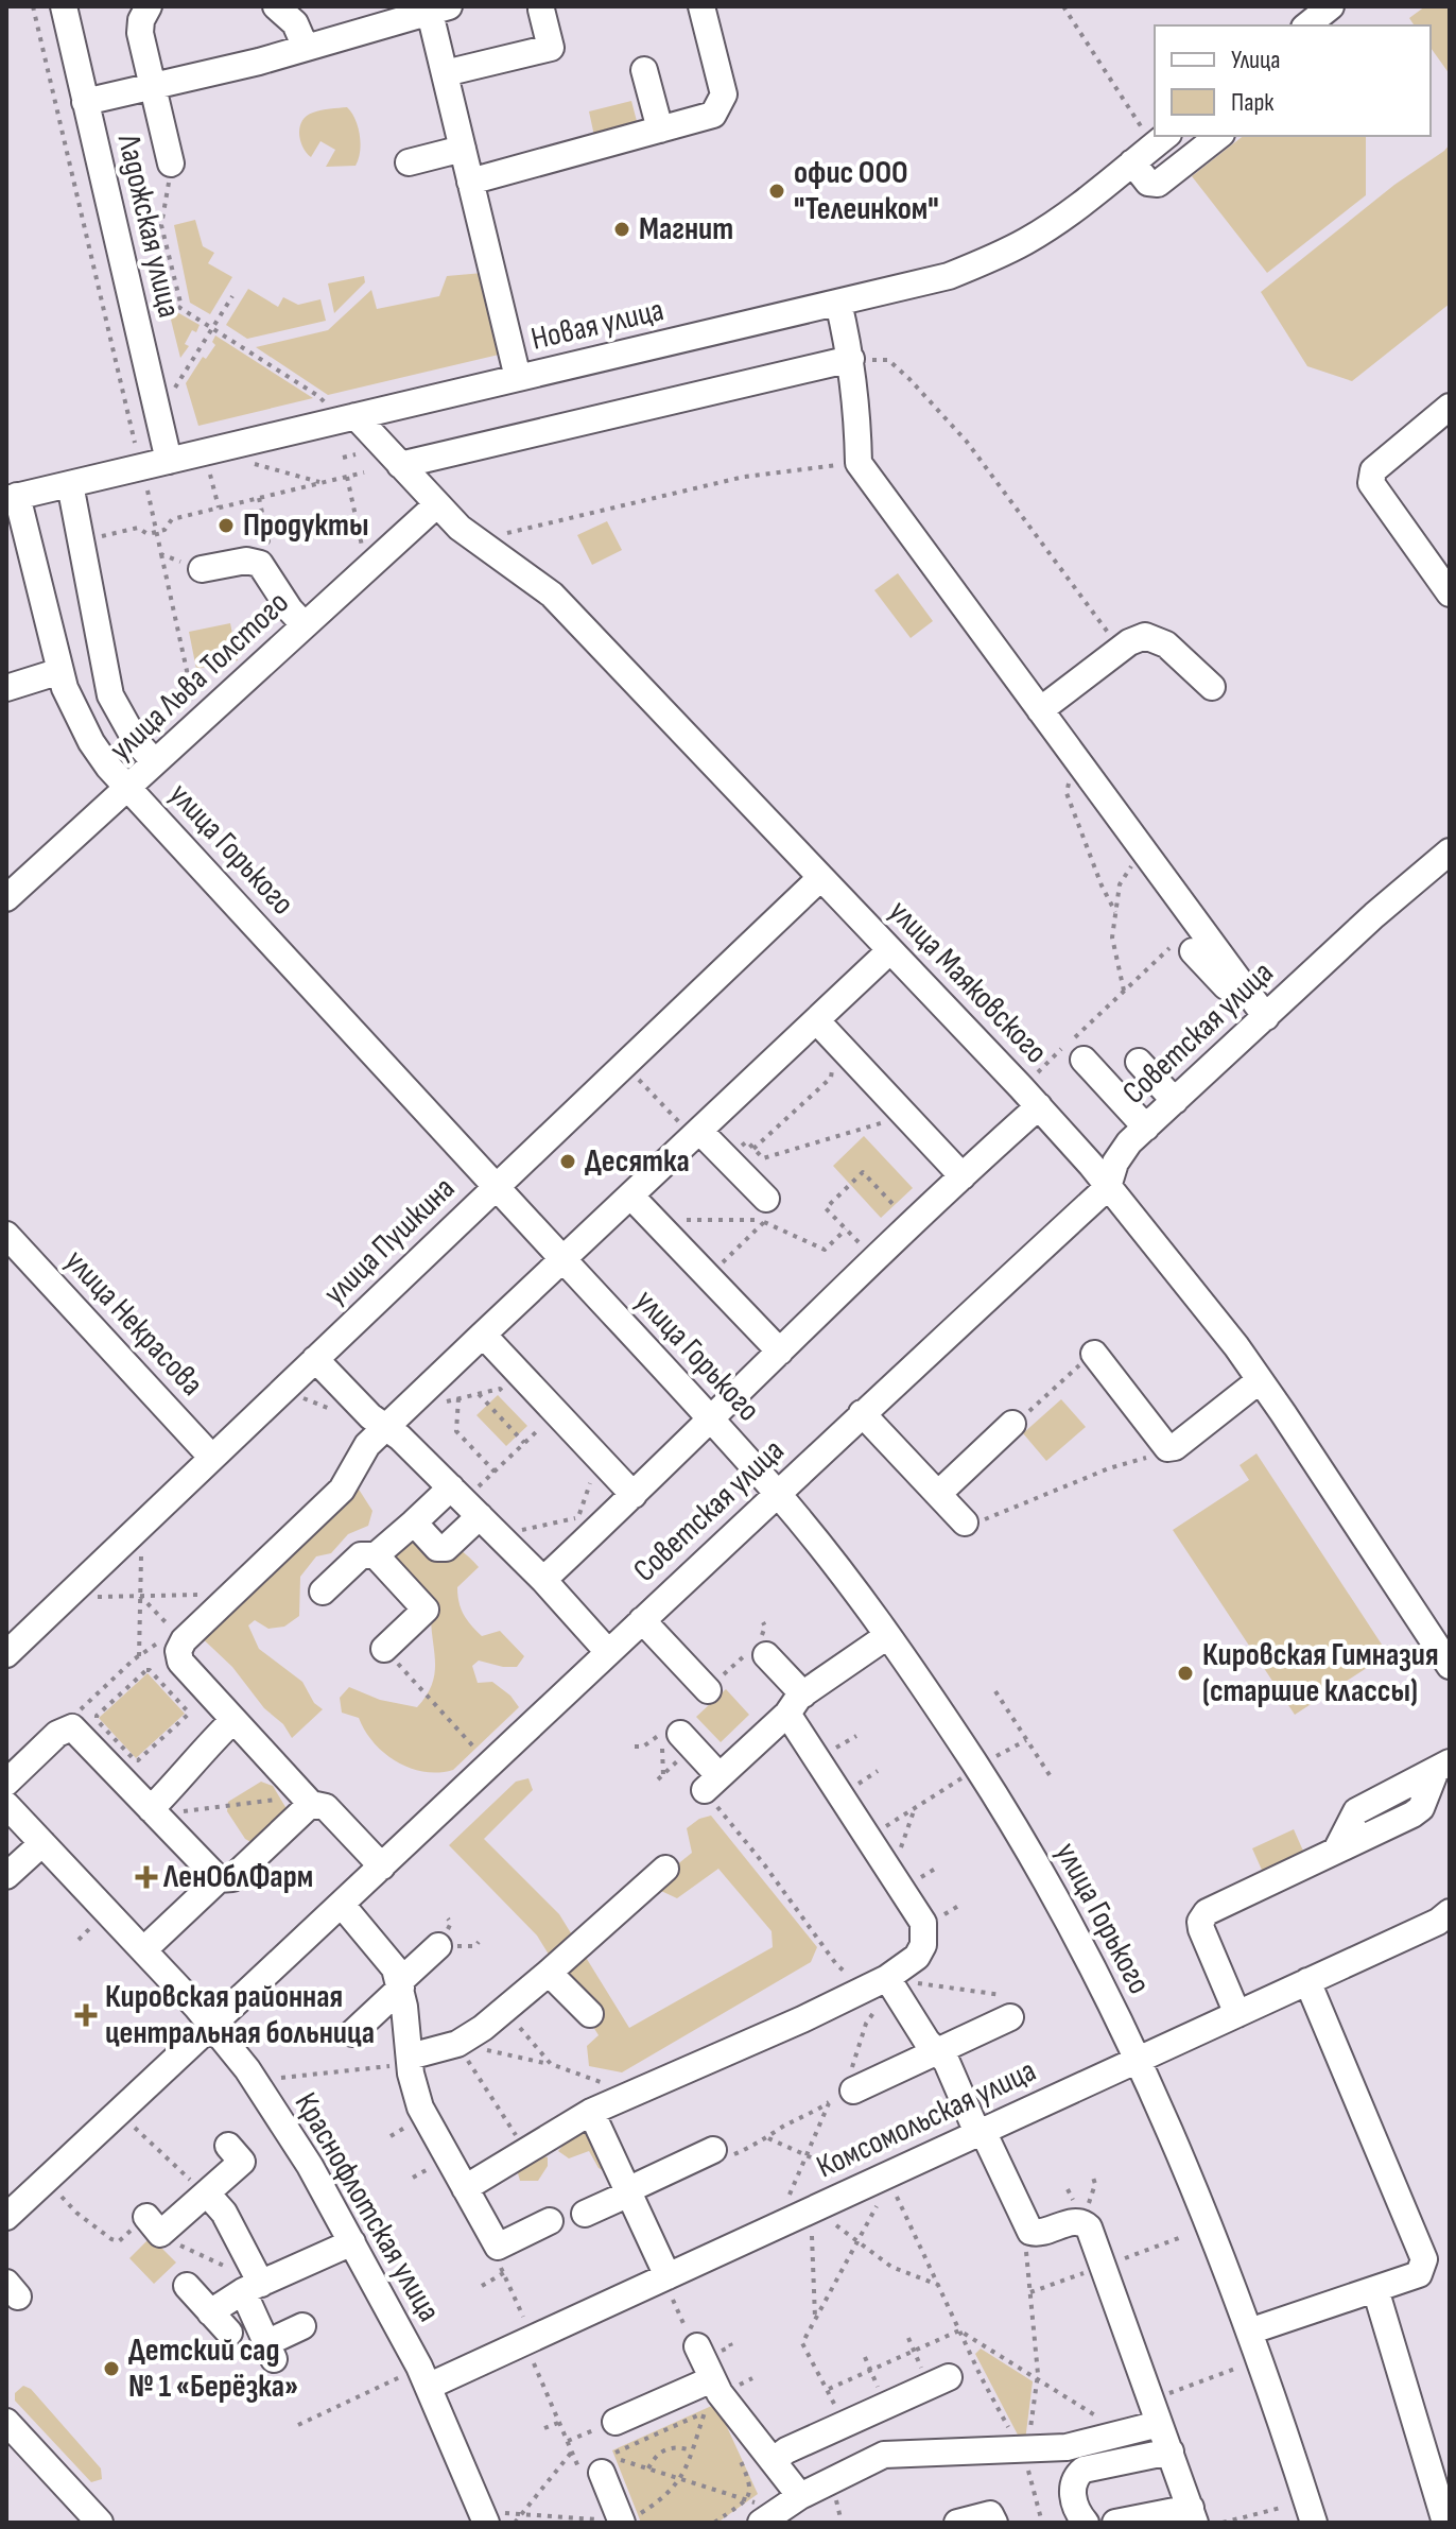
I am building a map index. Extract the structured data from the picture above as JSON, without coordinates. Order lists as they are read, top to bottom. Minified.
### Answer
{"streets":{"street":["Ладожская улица","Новая улица","улица Льва Толстого","улица Горького","улица Маяковского","Советская улица","улица Пушкина","улица Некрасова","Комсомольская улица","Краснофлотская улица"]},"crossings":[["Ладожская улица","Новая улица"],["Новая улица","улица Горького"],["Новая улица","улица Маяковского"],["улица Льва Толстого","улица Горького"],["улица Льва Толстого","улица Маяковского"],["улица Горького","Советская улица"],["улица Горького","улица Пушкина"],["улица Горького","Комсомольская улица"],["улица Маяковского","Советская улица"],["улица Маяковского","улица Пушкина"],["Советская улица","Краснофлотская улица"],["улица Пушкина","улица Некрасова"],["Комсомольская улица","Краснофлотская улица"]],"places":{"other":["офис ООО \"Телеинком\"","Магнит","Продукты","Десятка","Кировская Гимназия (старшие классы)","Детский сад № 1 «Берёзка»"],"health":["ЛенОблФарм","Кировская районная центральная больница"]},"legend":["Улица","Парк"]}
